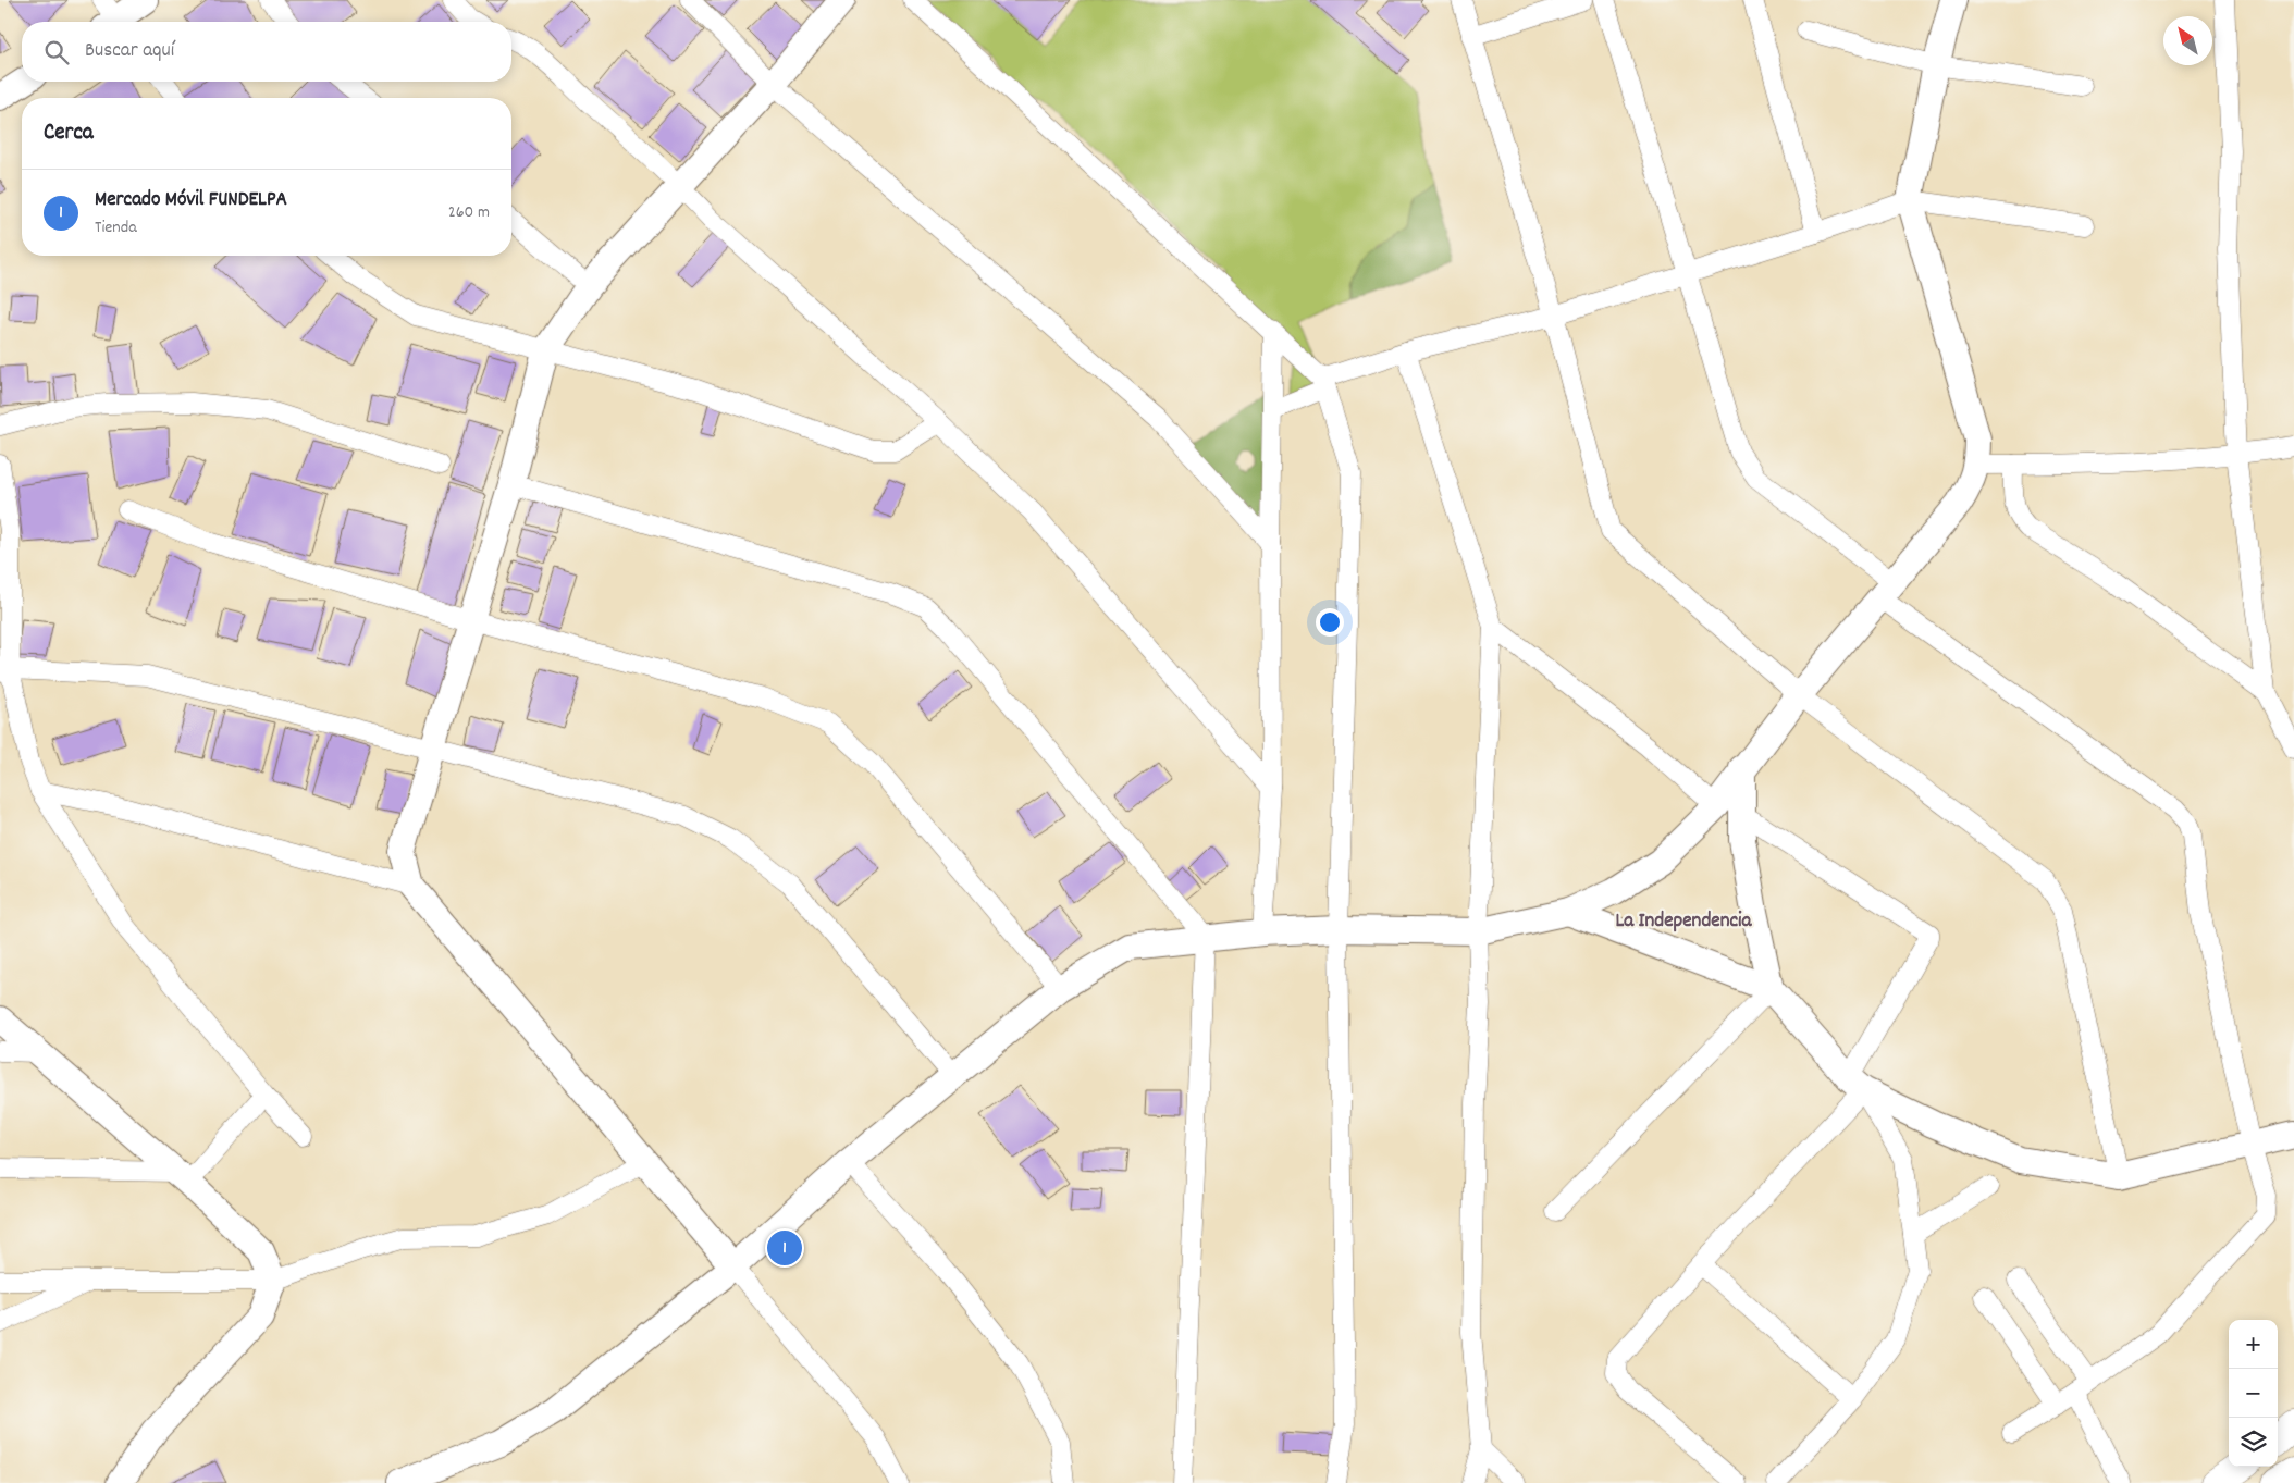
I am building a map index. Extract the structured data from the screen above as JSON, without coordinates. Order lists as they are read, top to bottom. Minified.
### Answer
{"districts":["La Independencia"],"north":"top left","page":{"search":"Buscar aquí","heading":"Cerca","list":[{"mark":"1","name":"Mercado Móvil FUNDELPA","note":"Tienda","value":"260 m"}],"pins":"1","map_buttons":["+","−"]}}
